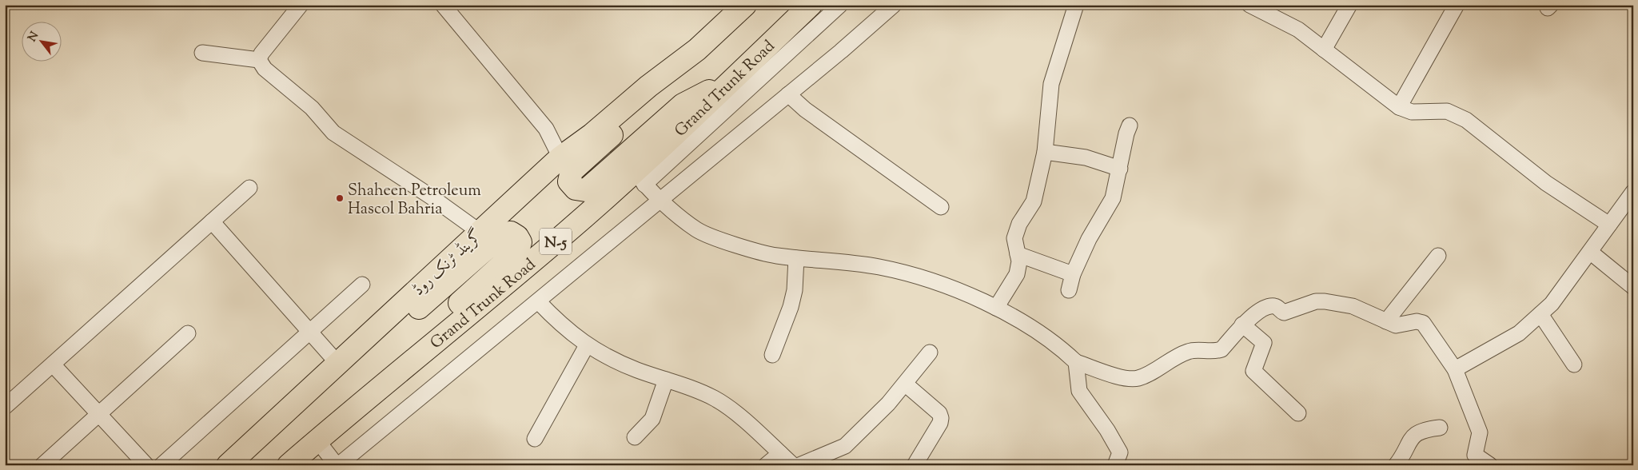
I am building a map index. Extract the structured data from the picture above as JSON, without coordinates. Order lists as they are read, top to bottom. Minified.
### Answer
{"streets":{"highway":["Grand Trunk Road","N-5","گرینڈ ٹرنک روڈ"]},"places":["Shaheen Petroleum Hascol Bahria"],"north":"top left"}
